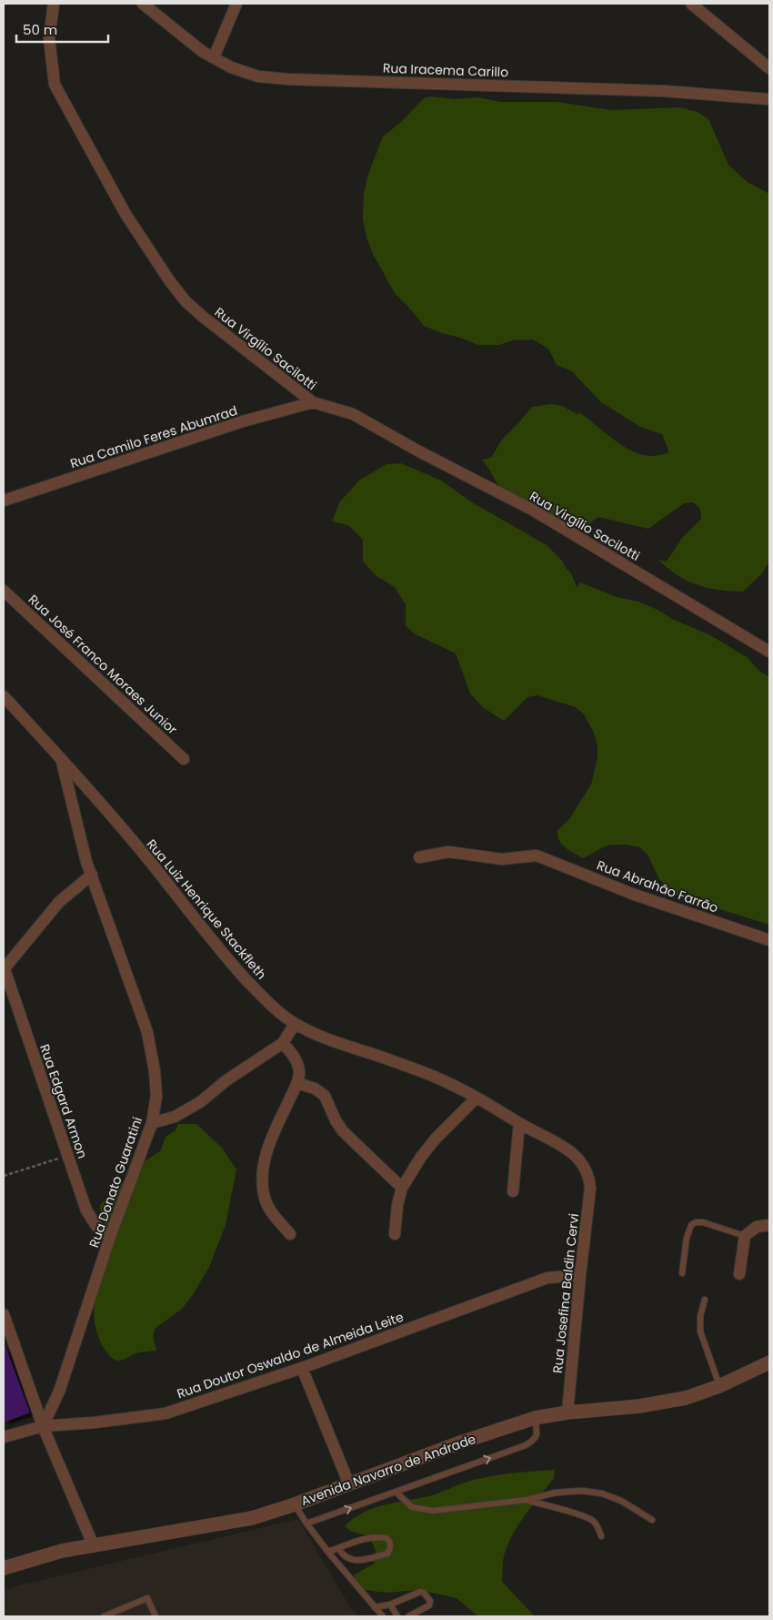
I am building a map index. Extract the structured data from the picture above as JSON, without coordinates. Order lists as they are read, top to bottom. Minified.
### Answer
{"streets":{"street":["Rua Iracema Carillo","Rua Virgílio Sacilotti","Rua Camilo Feres Abumrad","Rua José Franco Moraes Junior","Rua Abrahão Farrão","Rua Luiz Henrique Stackfleth","Rua Edgard Armon","Rua Donato Guaratini","Rua Josefina Baldin Cervi","Rua Doutor Oswaldo de Almeida Leite","Avenida Navarro de Andrade"]},"crossings":[["Rua Virgílio Sacilotti","Rua Camilo Feres Abumrad"],["Rua Luiz Henrique Stackfleth","Rua Donato Guaratini"],["Rua Luiz Henrique Stackfleth","Rua Josefina Baldin Cervi"],["Rua Edgard Armon","Rua Donato Guaratini"],["Rua Donato Guaratini","Rua Doutor Oswaldo de Almeida Leite"],["Rua Josefina Baldin Cervi","Rua Doutor Oswaldo de Almeida Leite"],["Rua Josefina Baldin Cervi","Avenida Navarro de Andrade"]],"scale_bar":"50 m"}
